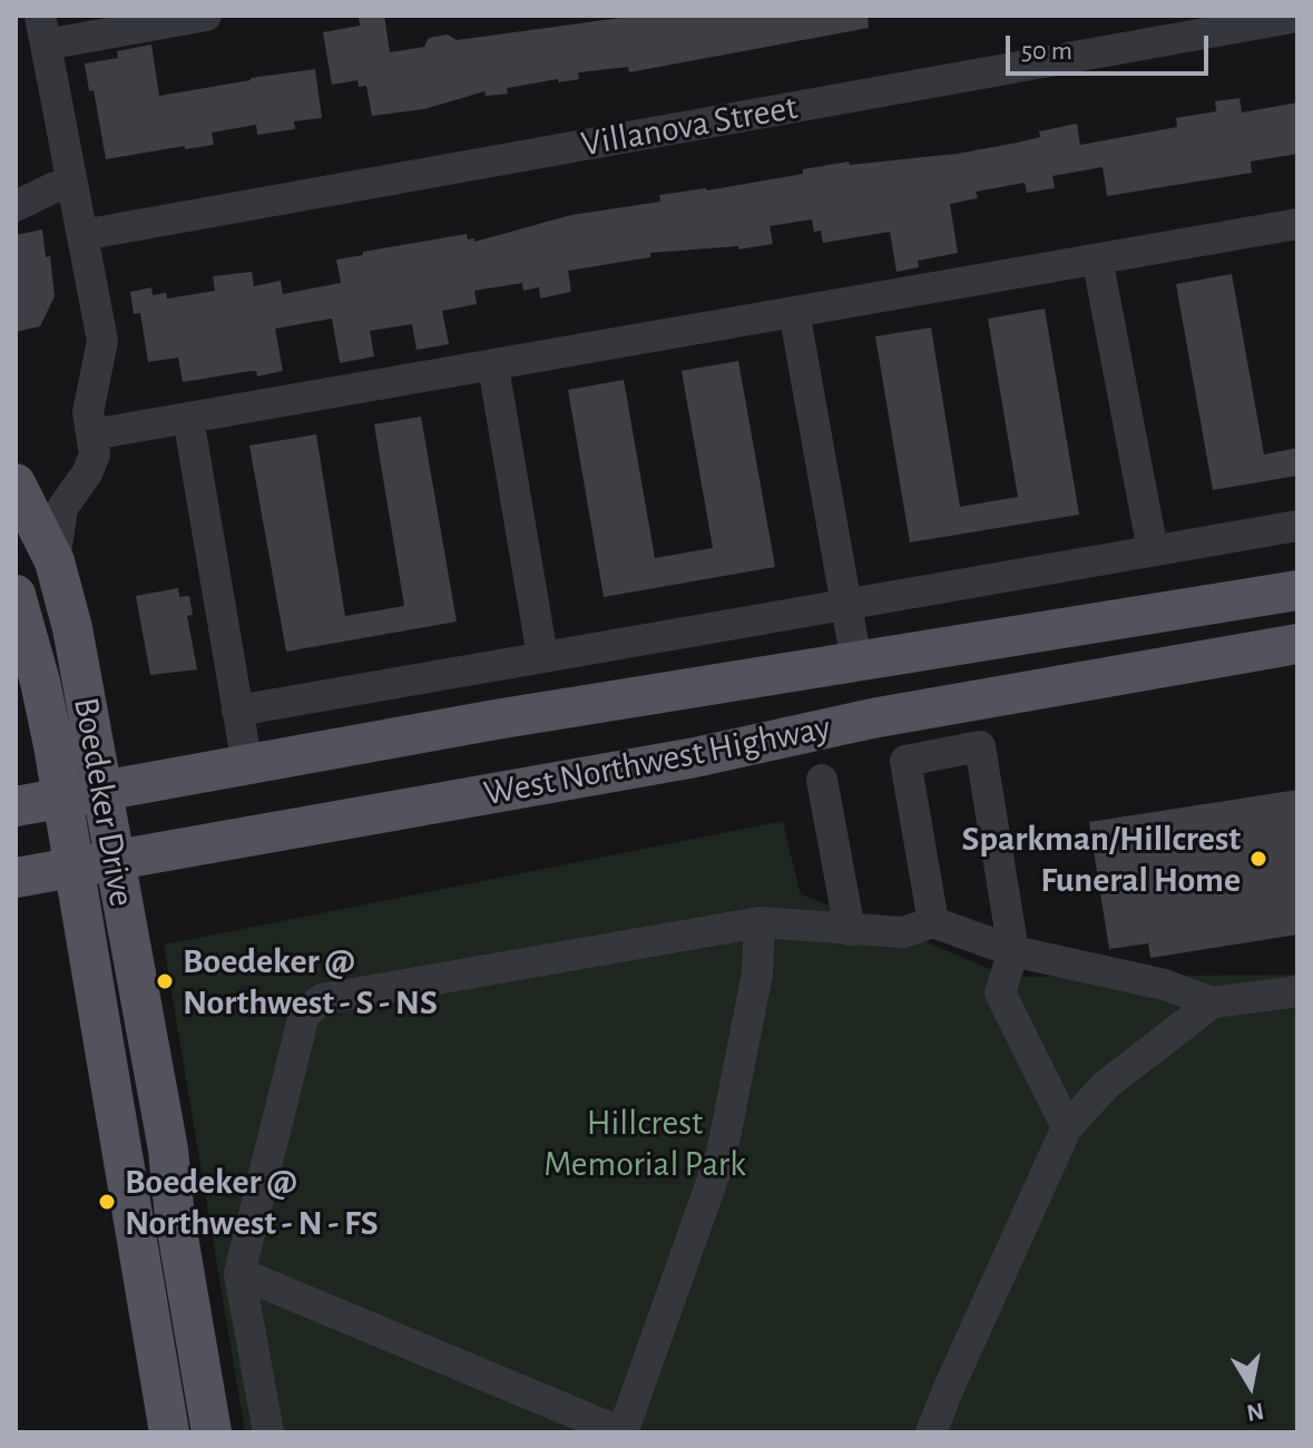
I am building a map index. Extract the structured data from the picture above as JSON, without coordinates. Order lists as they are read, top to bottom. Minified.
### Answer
{"streets":{"main road":["West Northwest Highway","Boedeker Drive"],"street":["Villanova Street"]},"crossings":[["Villanova Street","Boedeker Drive"],["West Northwest Highway","Boedeker Drive"]],"parks":["Hillcrest Memorial Park"],"places":["Sparkman/Hillcrest Funeral Home","Boedeker @ Northwest - S - NS","Boedeker @ Northwest - N - FS"],"scale_bar":"50 m","north":"bottom"}
